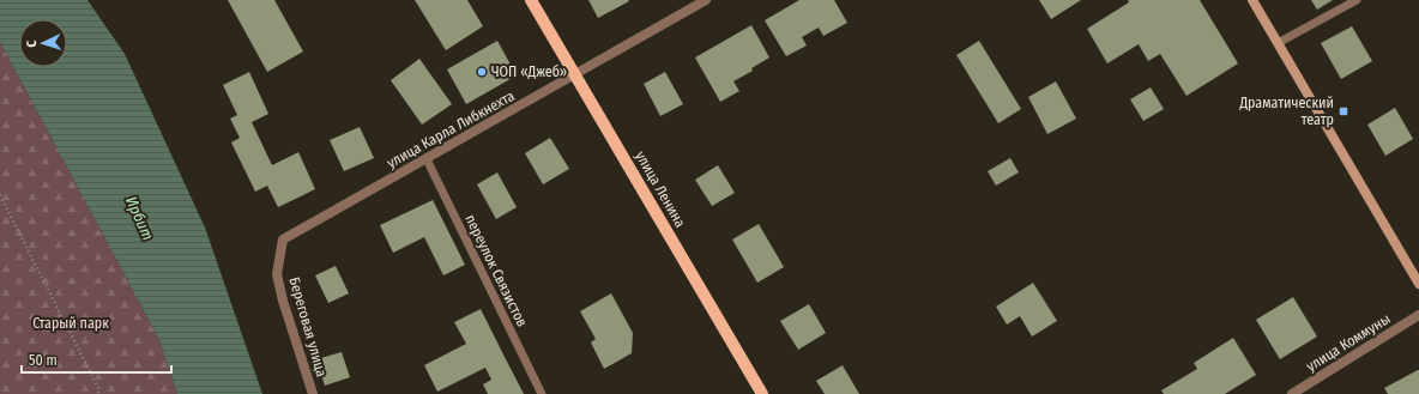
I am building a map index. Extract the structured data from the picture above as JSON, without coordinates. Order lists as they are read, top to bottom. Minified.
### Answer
{"streets":{"main road":["улица Ленина"],"street":["улица Карла Либкнехта","Береговая улица","улица Коммуны"],"lane":["переулок Связистов"]},"crossings":[["улица Карла Либкнехта","улица Ленина"],["улица Карла Либкнехта","переулок Связистов"],["улица Карла Либкнехта","Береговая улица"]],"water":["Ирбит"],"parks":["Старый парк"],"places":{"other":["ЧОП «Джеб»"],"transit":["Драматический театр"]},"scale_bar":"50 m","north":"left"}
